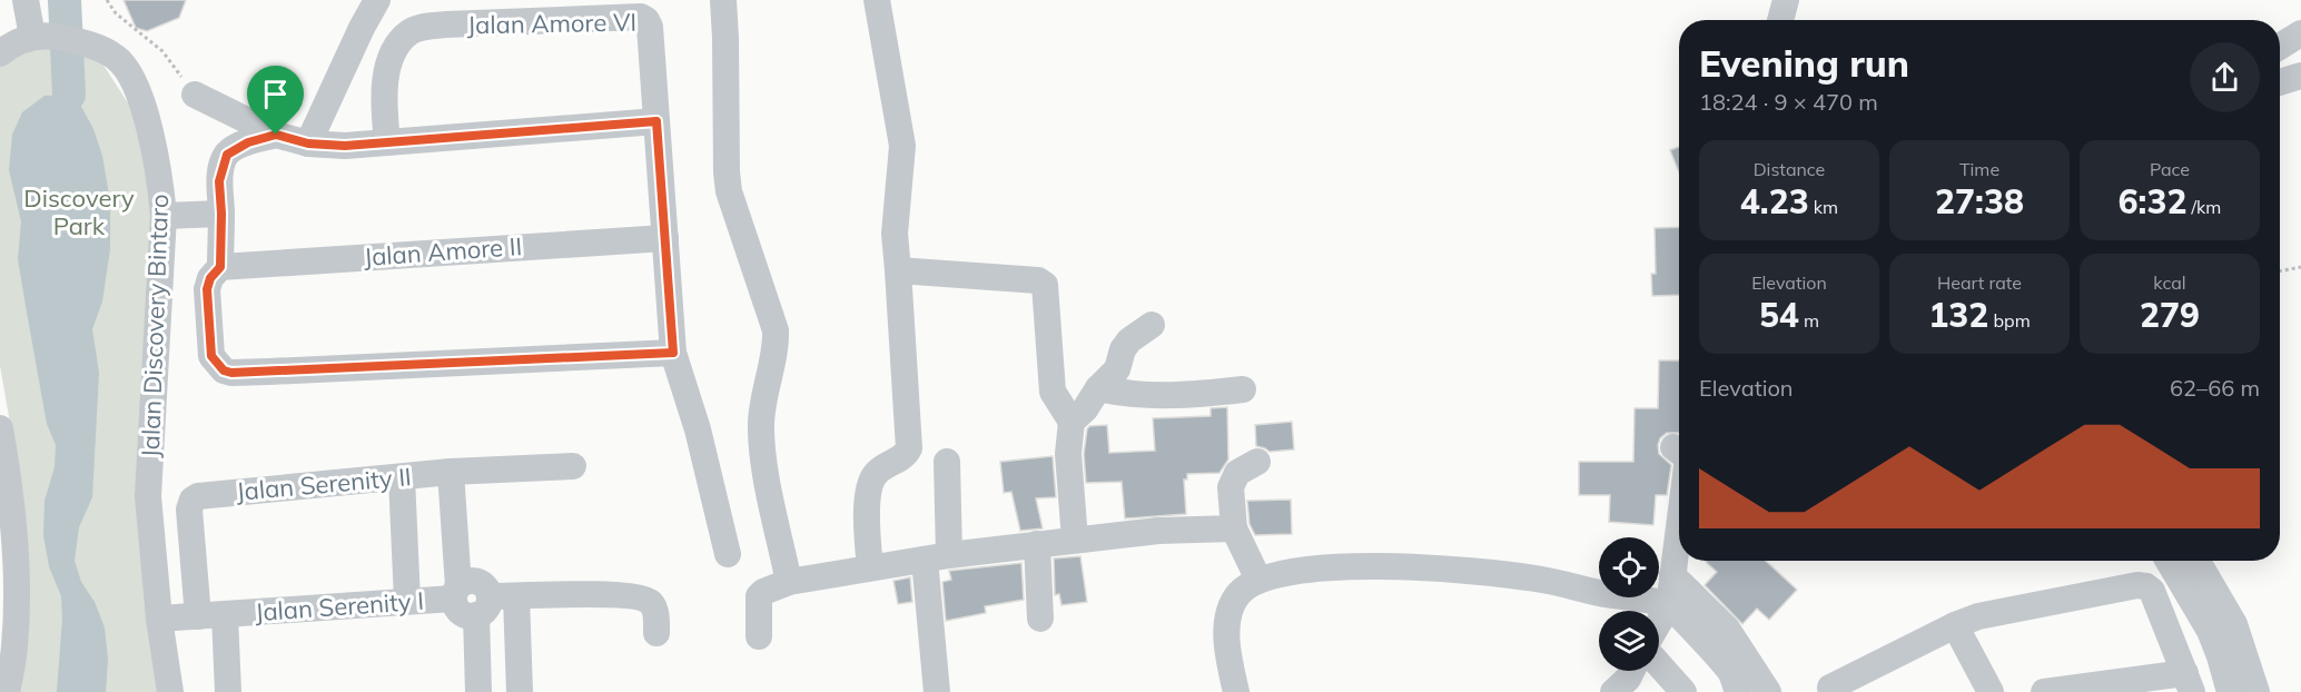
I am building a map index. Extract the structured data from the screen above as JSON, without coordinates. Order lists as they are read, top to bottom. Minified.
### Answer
{"streets":{"street":["Jalan Amore VI","Jalan Amore II","Jalan Discovery Bintaro","Jalan Serenity II","Jalan Serenity I"]},"crossings":[["Jalan Discovery Bintaro","Jalan Serenity I"],["Jalan Serenity II","Jalan Serenity I"]],"parks":["Discovery Park"],"page":{"heading":["Evening run","18:24 · 9 × 470 m"],"stats":[["Distance","4.23 km"],["Time","27:38"],["Pace","6:32 /km"],["Elevation","54 m"],["Heart rate","132 bpm"],["kcal","279"]],"chart":["Elevation","62–66 m"]}}
